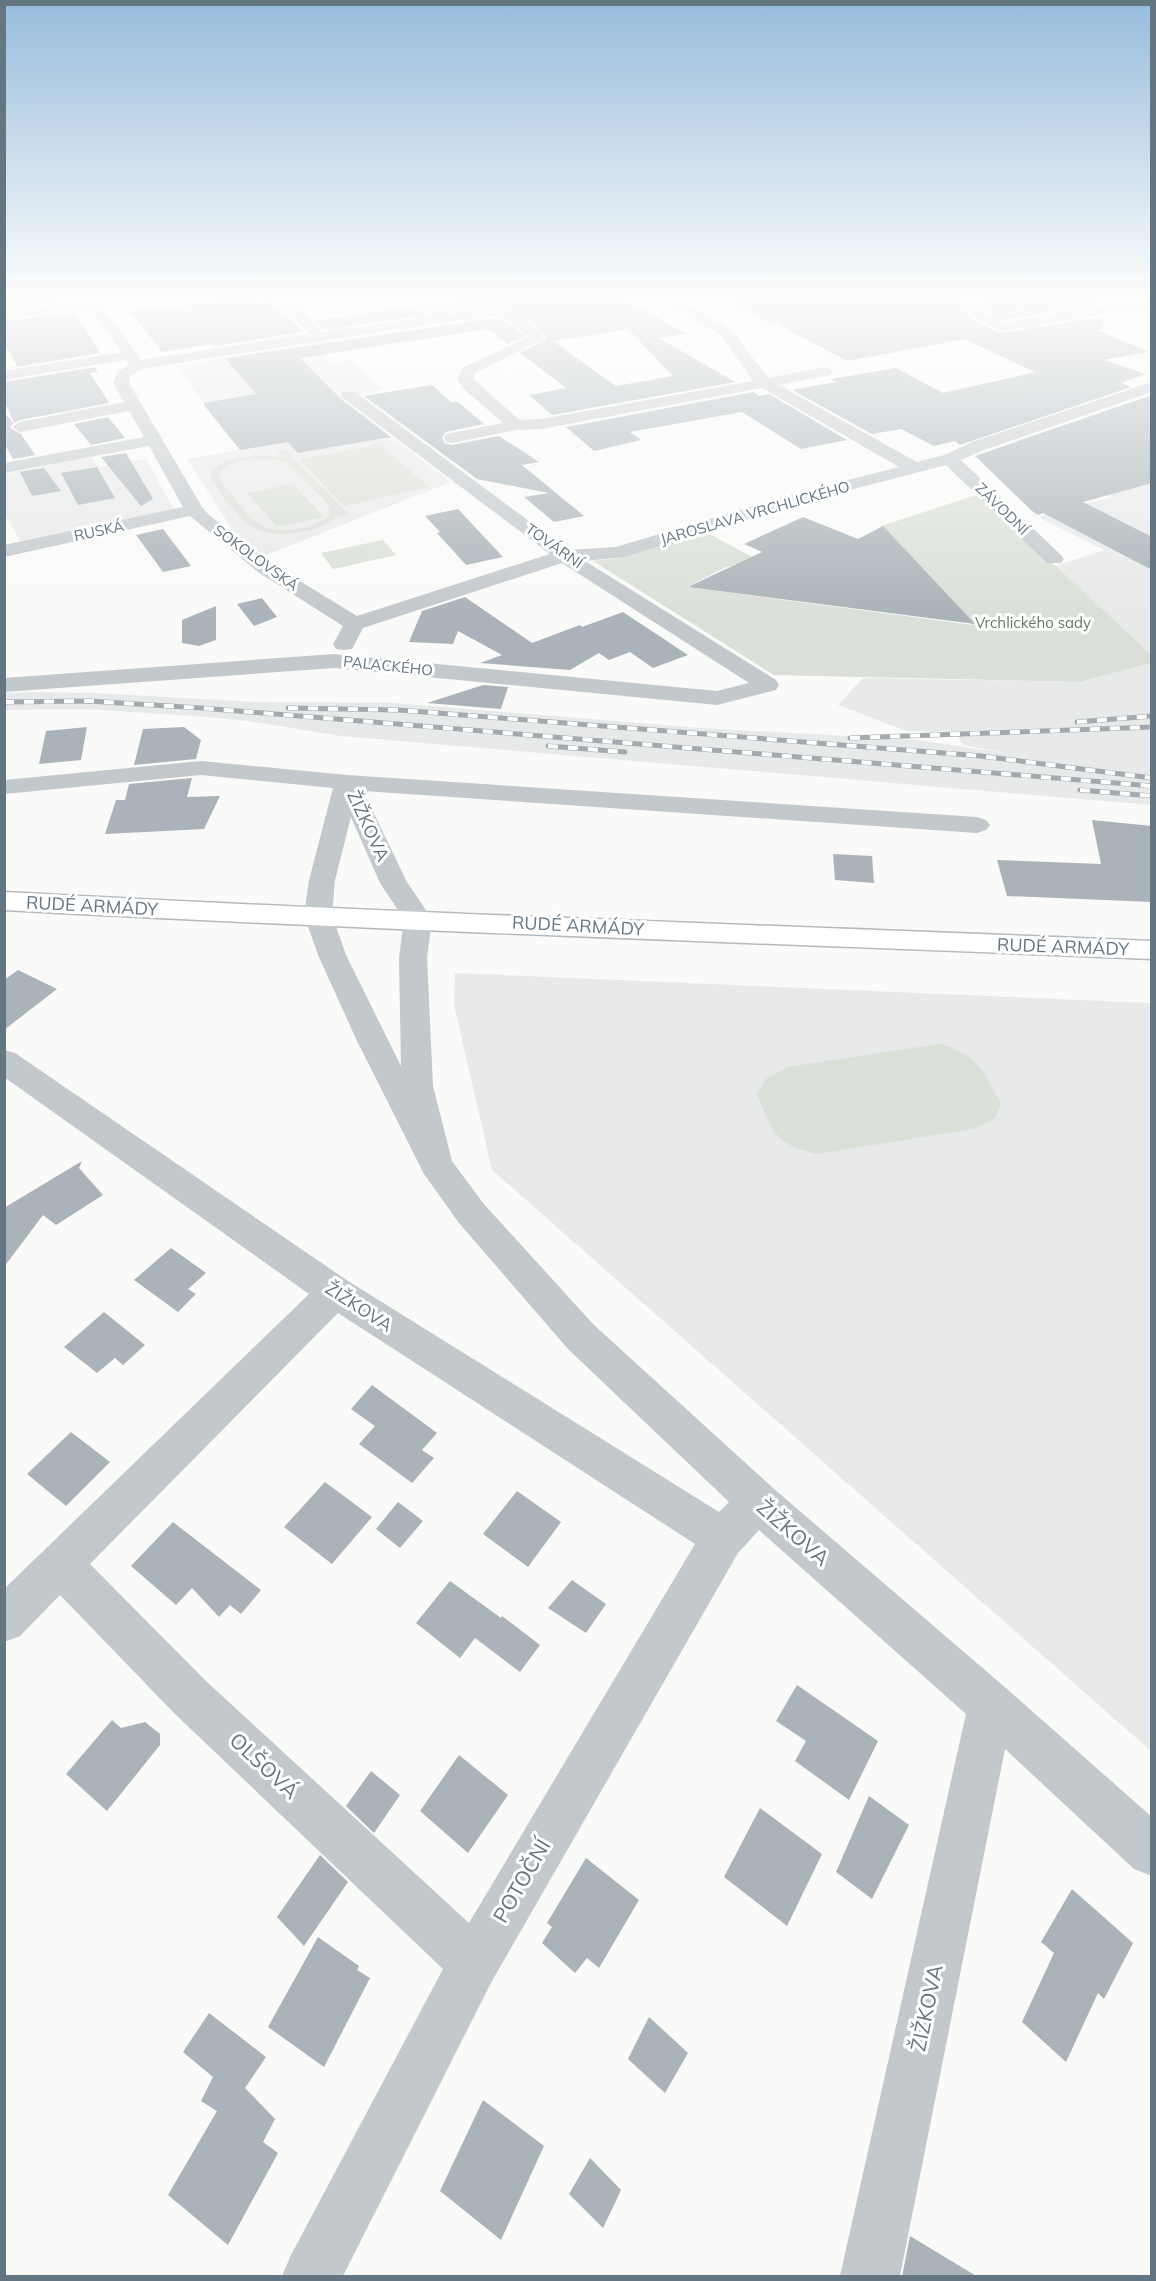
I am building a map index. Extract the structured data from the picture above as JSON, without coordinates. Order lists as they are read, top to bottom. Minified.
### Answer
{"streets":{"main road":["RUDÉ ARMÁDY"],"street":["ZÁVODNÍ","JAROSLAVA VRCHLICKÉHO","RUSKÁ","TOVÁRNÍ","SOKOLOVSKÁ","PALACKÉHO","ŽIŽKOVA","OLŠOVÁ","POTOČNÍ"]},"crossings":[["ZÁVODNÍ","JAROSLAVA VRCHLICKÉHO"],["JAROSLAVA VRCHLICKÉHO","TOVÁRNÍ"],["JAROSLAVA VRCHLICKÉHO","SOKOLOVSKÁ"],["RUSKÁ","SOKOLOVSKÁ"],["TOVÁRNÍ","PALACKÉHO"],["ŽIŽKOVA","RUDÉ ARMÁDY"],["ŽIŽKOVA","POTOČNÍ"],["OLŠOVÁ","POTOČNÍ"]],"parks":["Vrchlického sady"]}
